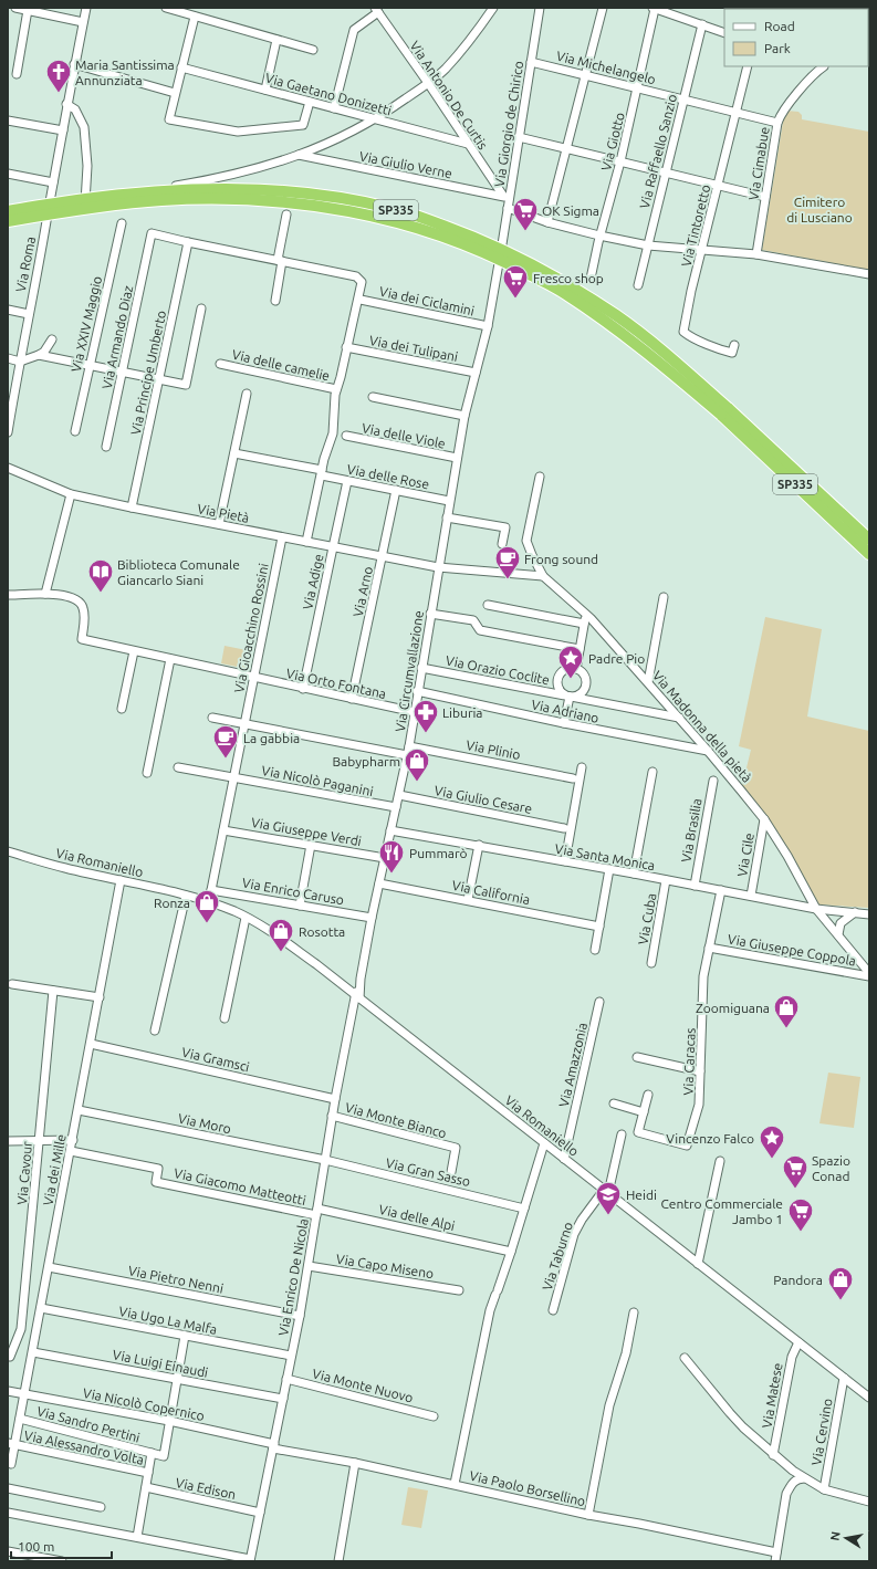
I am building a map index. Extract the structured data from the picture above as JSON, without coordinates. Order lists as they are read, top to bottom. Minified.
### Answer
{"streets":{"highway":["SP335"],"street":["Via Michelangelo","Via Gaetano Donizetti","Via Antonio De Curtis","Via Giorgio de Chirico","Via Giotto","Via Raffaello Sanzio","Via Cimabue","Via Giulio Verne","Via Tintoretto","Via Roma","Via dei Ciclamini","Via XXIV Maggio","Via Armando Diaz","Via dei Tulipani","Via delle camelie","Via Principe Umberto","Via delle Viole","Via delle Rose","Via Pietà","Via Adige","Via Arno","Via Gioacchino Rossini","Via Orazio Coclite","Via Circumvallazione","Via Orto Fontana","Via Adriano","Via Madonna della pietà","Via Plinio","Via Nicolò Paganini","Via Giulio Cesare","Via Brasilia","Via Giuseppe Verdi","Via Cile","Via Santa Monica","Via Romaniello","Via Enrico Caruso","Via California","Via Cuba","Via Giuseppe Coppola","Via Gramsci","Via Caracas","Via Amazzonia","Via Monte Bianco","Via Moro","Via dei Mille","Via Gran Sasso","Via Cavour","Via Giacomo Matteotti","Via delle Alpi","Via Taburno","Via Capo Miseno","Via Enrico De Nicola","Via Pietro Nenni","Via Ugo La Malfa","Via Luigi Einaudi","Via Monte Nuovo","Via Matese","Via Nicolò Copernico","Via Sandro Pertini","Via Cervino","Via Alessandro Volta","Via Edison","Via Paolo Borsellino"]},"crossings":[["Via Michelangelo","Via Giorgio de Chirico"],["Via Michelangelo","Via Giotto"],["Via Michelangelo","Via Raffaello Sanzio"],["Via Michelangelo","Via Cimabue"],["Via Michelangelo","Via Tintoretto"],["Via Gaetano Donizetti","Via Antonio De Curtis"],["Via Antonio De Curtis","Via Giorgio de Chirico"],["Via Antonio De Curtis","Via Giulio Verne"],["Via Giorgio de Chirico","Via Giulio Verne"],["Via Giorgio de Chirico","Via dei Ciclamini"],["Via Armando Diaz","Via Principe Umberto"],["Via dei Tulipani","Via Circumvallazione"],["Via Principe Umberto","Via Pietà"],["Via delle Viole","Via Circumvallazione"],["Via delle Rose","Via Adige"],["Via delle Rose","Via Arno"],["Via delle Rose","Via Circumvallazione"],["Via Pietà","Via Adige"],["Via Pietà","Via Arno"],["Via Pietà","Via Gioacchino Rossini"],["Via Pietà","Via Circumvallazione"],["Via Adige","Via Orto Fontana"],["Via Arno","Via Orto Fontana"],["Via Gioacchino Rossini","Via Orto Fontana"],["Via Gioacchino Rossini","Via Nicolò Paganini"],["Via Gioacchino Rossini","Via Giuseppe Verdi"],["Via Gioacchino Rossini","Via Romaniello"],["Via Gioacchino Rossini","Via Enrico Caruso"],["Via Orazio Coclite","Via Circumvallazione"],["Via Orazio Coclite","Via Madonna della pietà"],["Via Circumvallazione","Via Orto Fontana"],["Via Circumvallazione","Via Adriano"],["Via Circumvallazione","Via Plinio"],["Via Circumvallazione","Via Nicolò Paganini"],["Via Circumvallazione","Via Giulio Cesare"],["Via Circumvallazione","Via Giuseppe Verdi"],["Via Circumvallazione","Via Santa Monica"],["Via Circumvallazione","Via Romaniello"],["Via Circumvallazione","Via Enrico Caruso"],["Via Circumvallazione","Via California"],["Via Circumvallazione","Via Enrico De Nicola"],["Via Adriano","Via Madonna della pietà"],["Via Madonna della pietà","Via Cile"],["Via Madonna della pietà","Via Santa Monica"],["Via Madonna della pietà","Via Giuseppe Coppola"],["Via Brasilia","Via Santa Monica"],["Via Cile","Via Santa Monica"],["Via Santa Monica","Via Cuba"],["Via Santa Monica","Via Caracas"],["Via Romaniello","Via Amazzonia"],["Via Romaniello","Via dei Mille"],["Via Romaniello","Via Taburno"],["Via Romaniello","Via Enrico De Nicola"],["Via Romaniello","Via Matese"],["Via Romaniello","Via Cervino"],["Via Giuseppe Coppola","Via Caracas"],["Via Gramsci","Via dei Mille"],["Via Gramsci","Via Enrico De Nicola"],["Via Monte Bianco","Via Enrico De Nicola"],["Via Moro","Via dei Mille"],["Via Moro","Via Gran Sasso"],["Via Moro","Via Enrico De Nicola"],["Via dei Mille","Via Giacomo Matteotti"],["Via dei Mille","Via Pietro Nenni"],["Via dei Mille","Via Ugo La Malfa"],["Via dei Mille","Via Luigi Einaudi"],["Via dei Mille","Via Nicolò Copernico"],["Via dei Mille","Via Sandro Pertini"],["Via dei Mille","Via Alessandro Volta"],["Via Gran Sasso","Via Enrico De Nicola"],["Via Giacomo Matteotti","Via delle Alpi"],["Via Giacomo Matteotti","Via Enrico De Nicola"],["Via delle Alpi","Via Enrico De Nicola"],["Via Capo Miseno","Via Enrico De Nicola"],["Via Enrico De Nicola","Via Pietro Nenni"],["Via Enrico De Nicola","Via Ugo La Malfa"],["Via Enrico De Nicola","Via Luigi Einaudi"],["Via Enrico De Nicola","Via Monte Nuovo"],["Via Enrico De Nicola","Via Nicolò Copernico"],["Via Enrico De Nicola","Via Edison"],["Via Enrico De Nicola","Via Paolo Borsellino"],["Via Nicolò Copernico","Via Paolo Borsellino"]],"parks":["Cimitero di Lusciano"],"places":{"church":["Maria Santissima Annunziata"],"supermarket":["OK Sigma","Fresco shop","Spazio Conad","Centro Commerciale Jambo 1"],"cafe":["Frong sound","La gabbia"],"library":["Biblioteca Comunale Giancarlo Siani"],"place":["Padre Pio","Vincenzo Falco"],"pharmacy":["Liburia"],"shop":["Babypharm","Ronza","Rosotta","Zoomiguana","Pandora"],"restaurant":["Pummarò"],"school or university":["Heidi"]},"legend":["Road","Park"],"scale_bar":"100 m","north":"left"}
